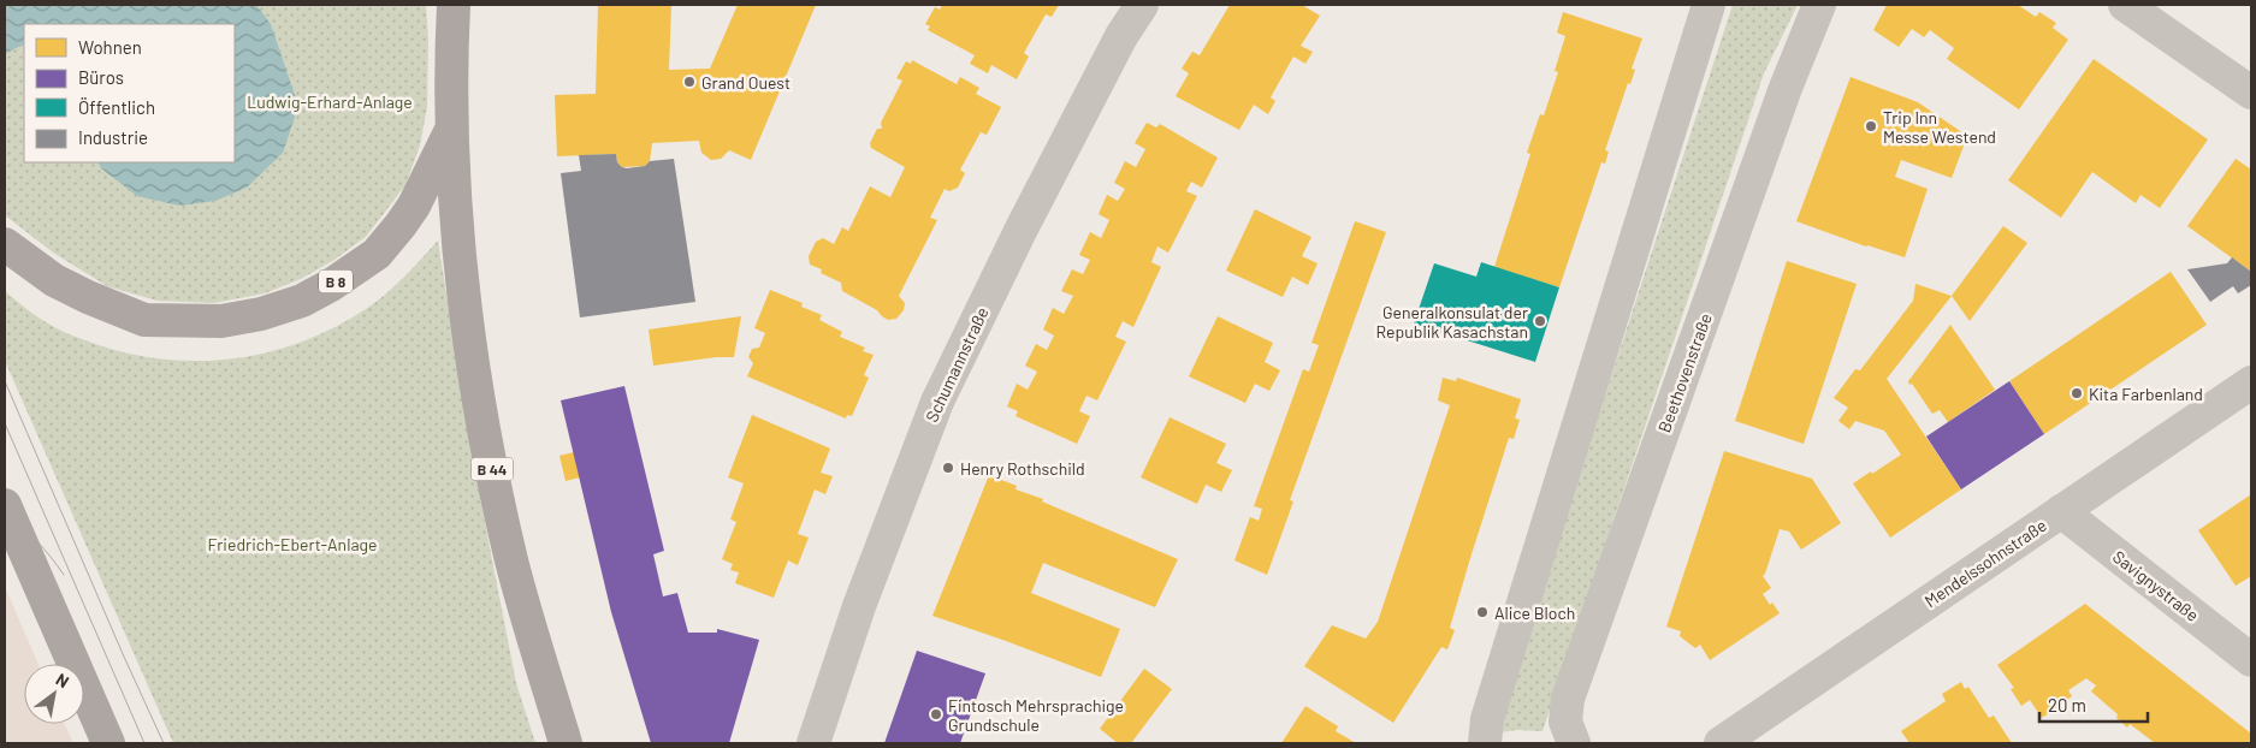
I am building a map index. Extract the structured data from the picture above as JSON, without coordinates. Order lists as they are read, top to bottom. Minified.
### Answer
{"streets":{"main road":["B 8","B 44"],"street":["Schumannstraße","Beethovenstraße","Mendelssohnstraße","Savignystraße"]},"crossings":[["B 8","B 44"],["Mendelssohnstraße","Savignystraße"]],"parks":["Ludwig-Erhard-Anlage","Friedrich-Ebert-Anlage"],"places":["Grand Ouest","Trip Inn Messe Westend","Generalkonsulat der Republik Kasachstan","Kita Farbenland","Henry Rothschild","Alice Bloch","Fintosch Mehrsprachige Grundschule"],"legend":["Wohnen","Büros","Öffentlich","Industrie"],"scale_bar":"20 m","north":"top right"}
